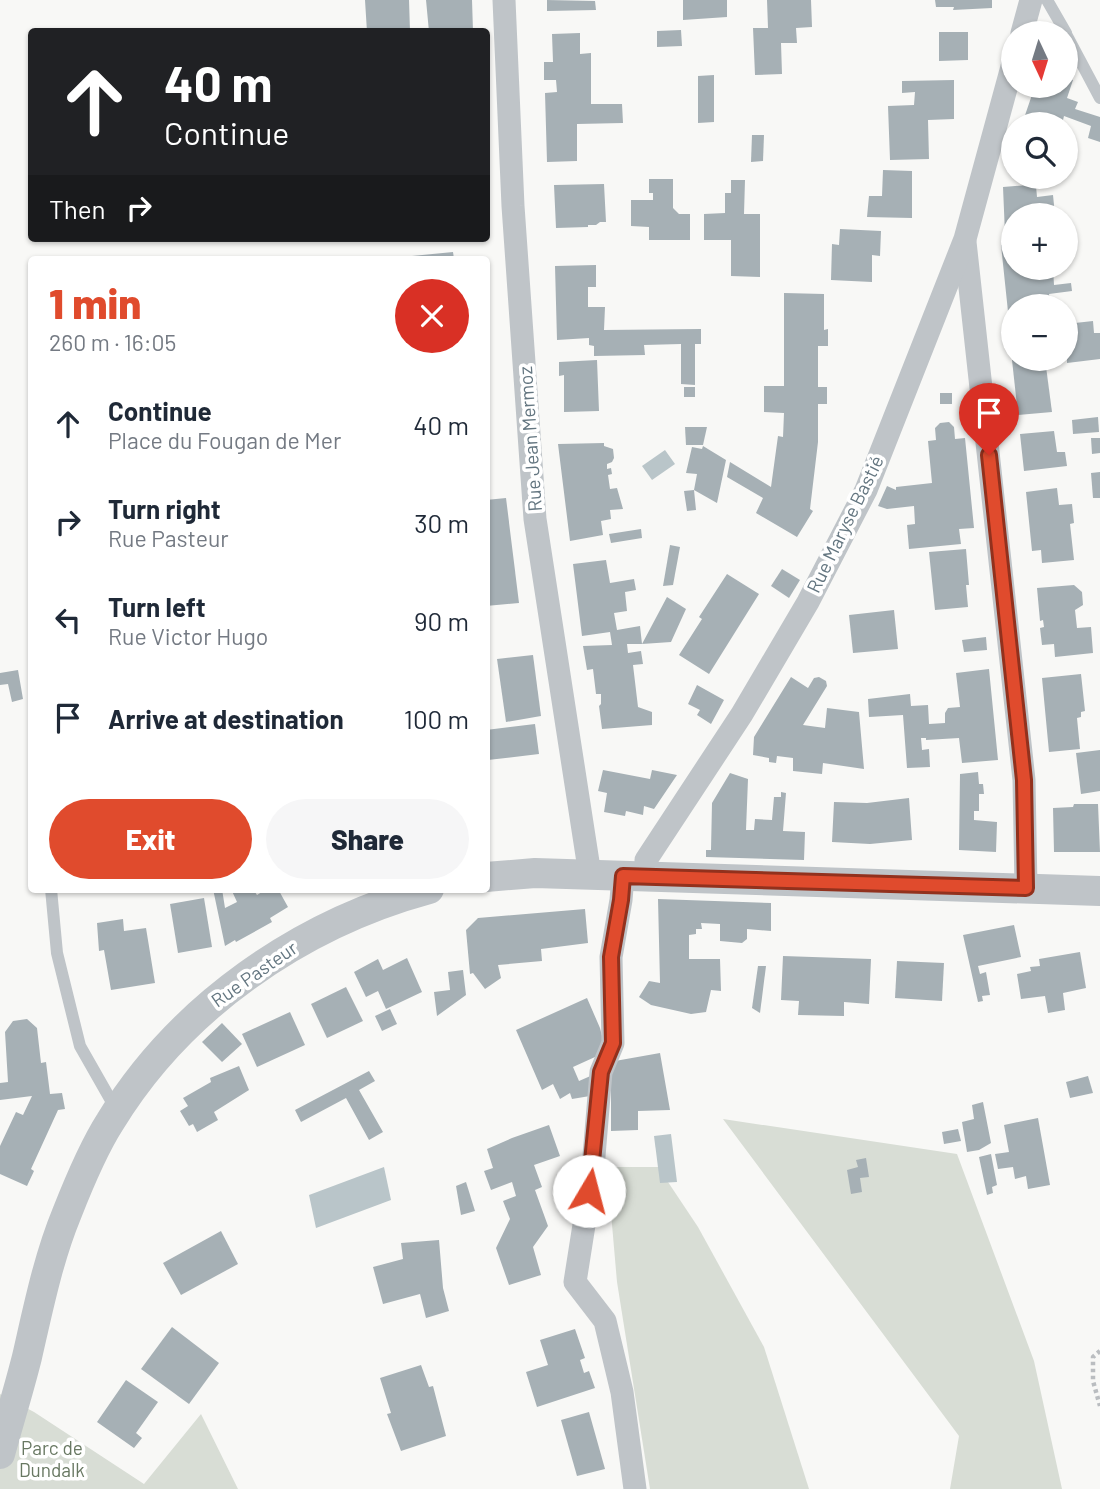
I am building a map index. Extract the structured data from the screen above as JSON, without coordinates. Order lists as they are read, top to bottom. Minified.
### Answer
{"streets":{"street":["Rue Jean Mermoz","Rue Maryse Bastié","Rue Pasteur"]},"parks":["Parc de Dundalk"],"north":"bottom","page":{"map_buttons":["+","−"],"turn":["40 m","Continue"],"then":"Then","heading":["1 min","260 m · 16:05"],"list":[{"name":"Continue","note":"Place du Fougan de Mer","value":"40 m"},{"name":"Turn right","note":"Rue Pasteur","value":"30 m"},{"name":"Turn left","note":"Rue Victor Hugo","value":"90 m"},{"name":"Arrive at destination","value":"100 m"}],"buttons":["Exit","Share"]}}
